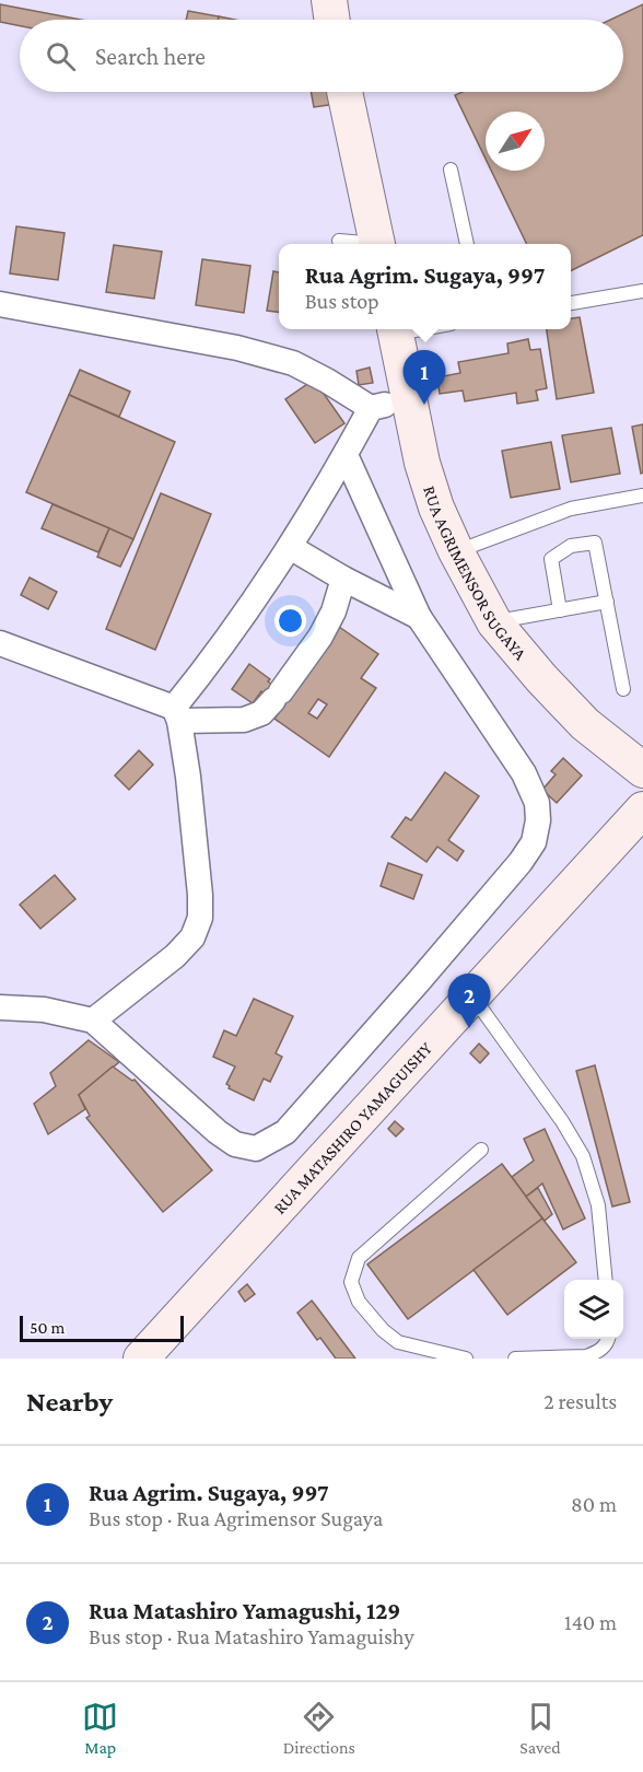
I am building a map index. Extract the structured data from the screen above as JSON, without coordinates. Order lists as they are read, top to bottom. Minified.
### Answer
{"streets":{"main road":["RUA AGRIMENSOR SUGAYA","RUA MATASHIRO YAMAGUISHY"]},"scale_bar":"50 m","north":"top right","page":{"search":"Search here","popup":["Rua Agrim. Sugaya, 997","Bus stop"],"pins":["1","2"],"scale":"50 m","heading":["Nearby","2 results"],"list":[{"mark":"1","name":"Rua Agrim. Sugaya, 997","note":"Bus stop · Rua Agrimensor Sugaya","value":"80 m"},{"mark":"2","name":"Rua Matashiro Yamagushi, 129","note":"Bus stop · Rua Matashiro Yamaguishy","value":"140 m"}],"nav":["Map","Directions","Saved"]}}
